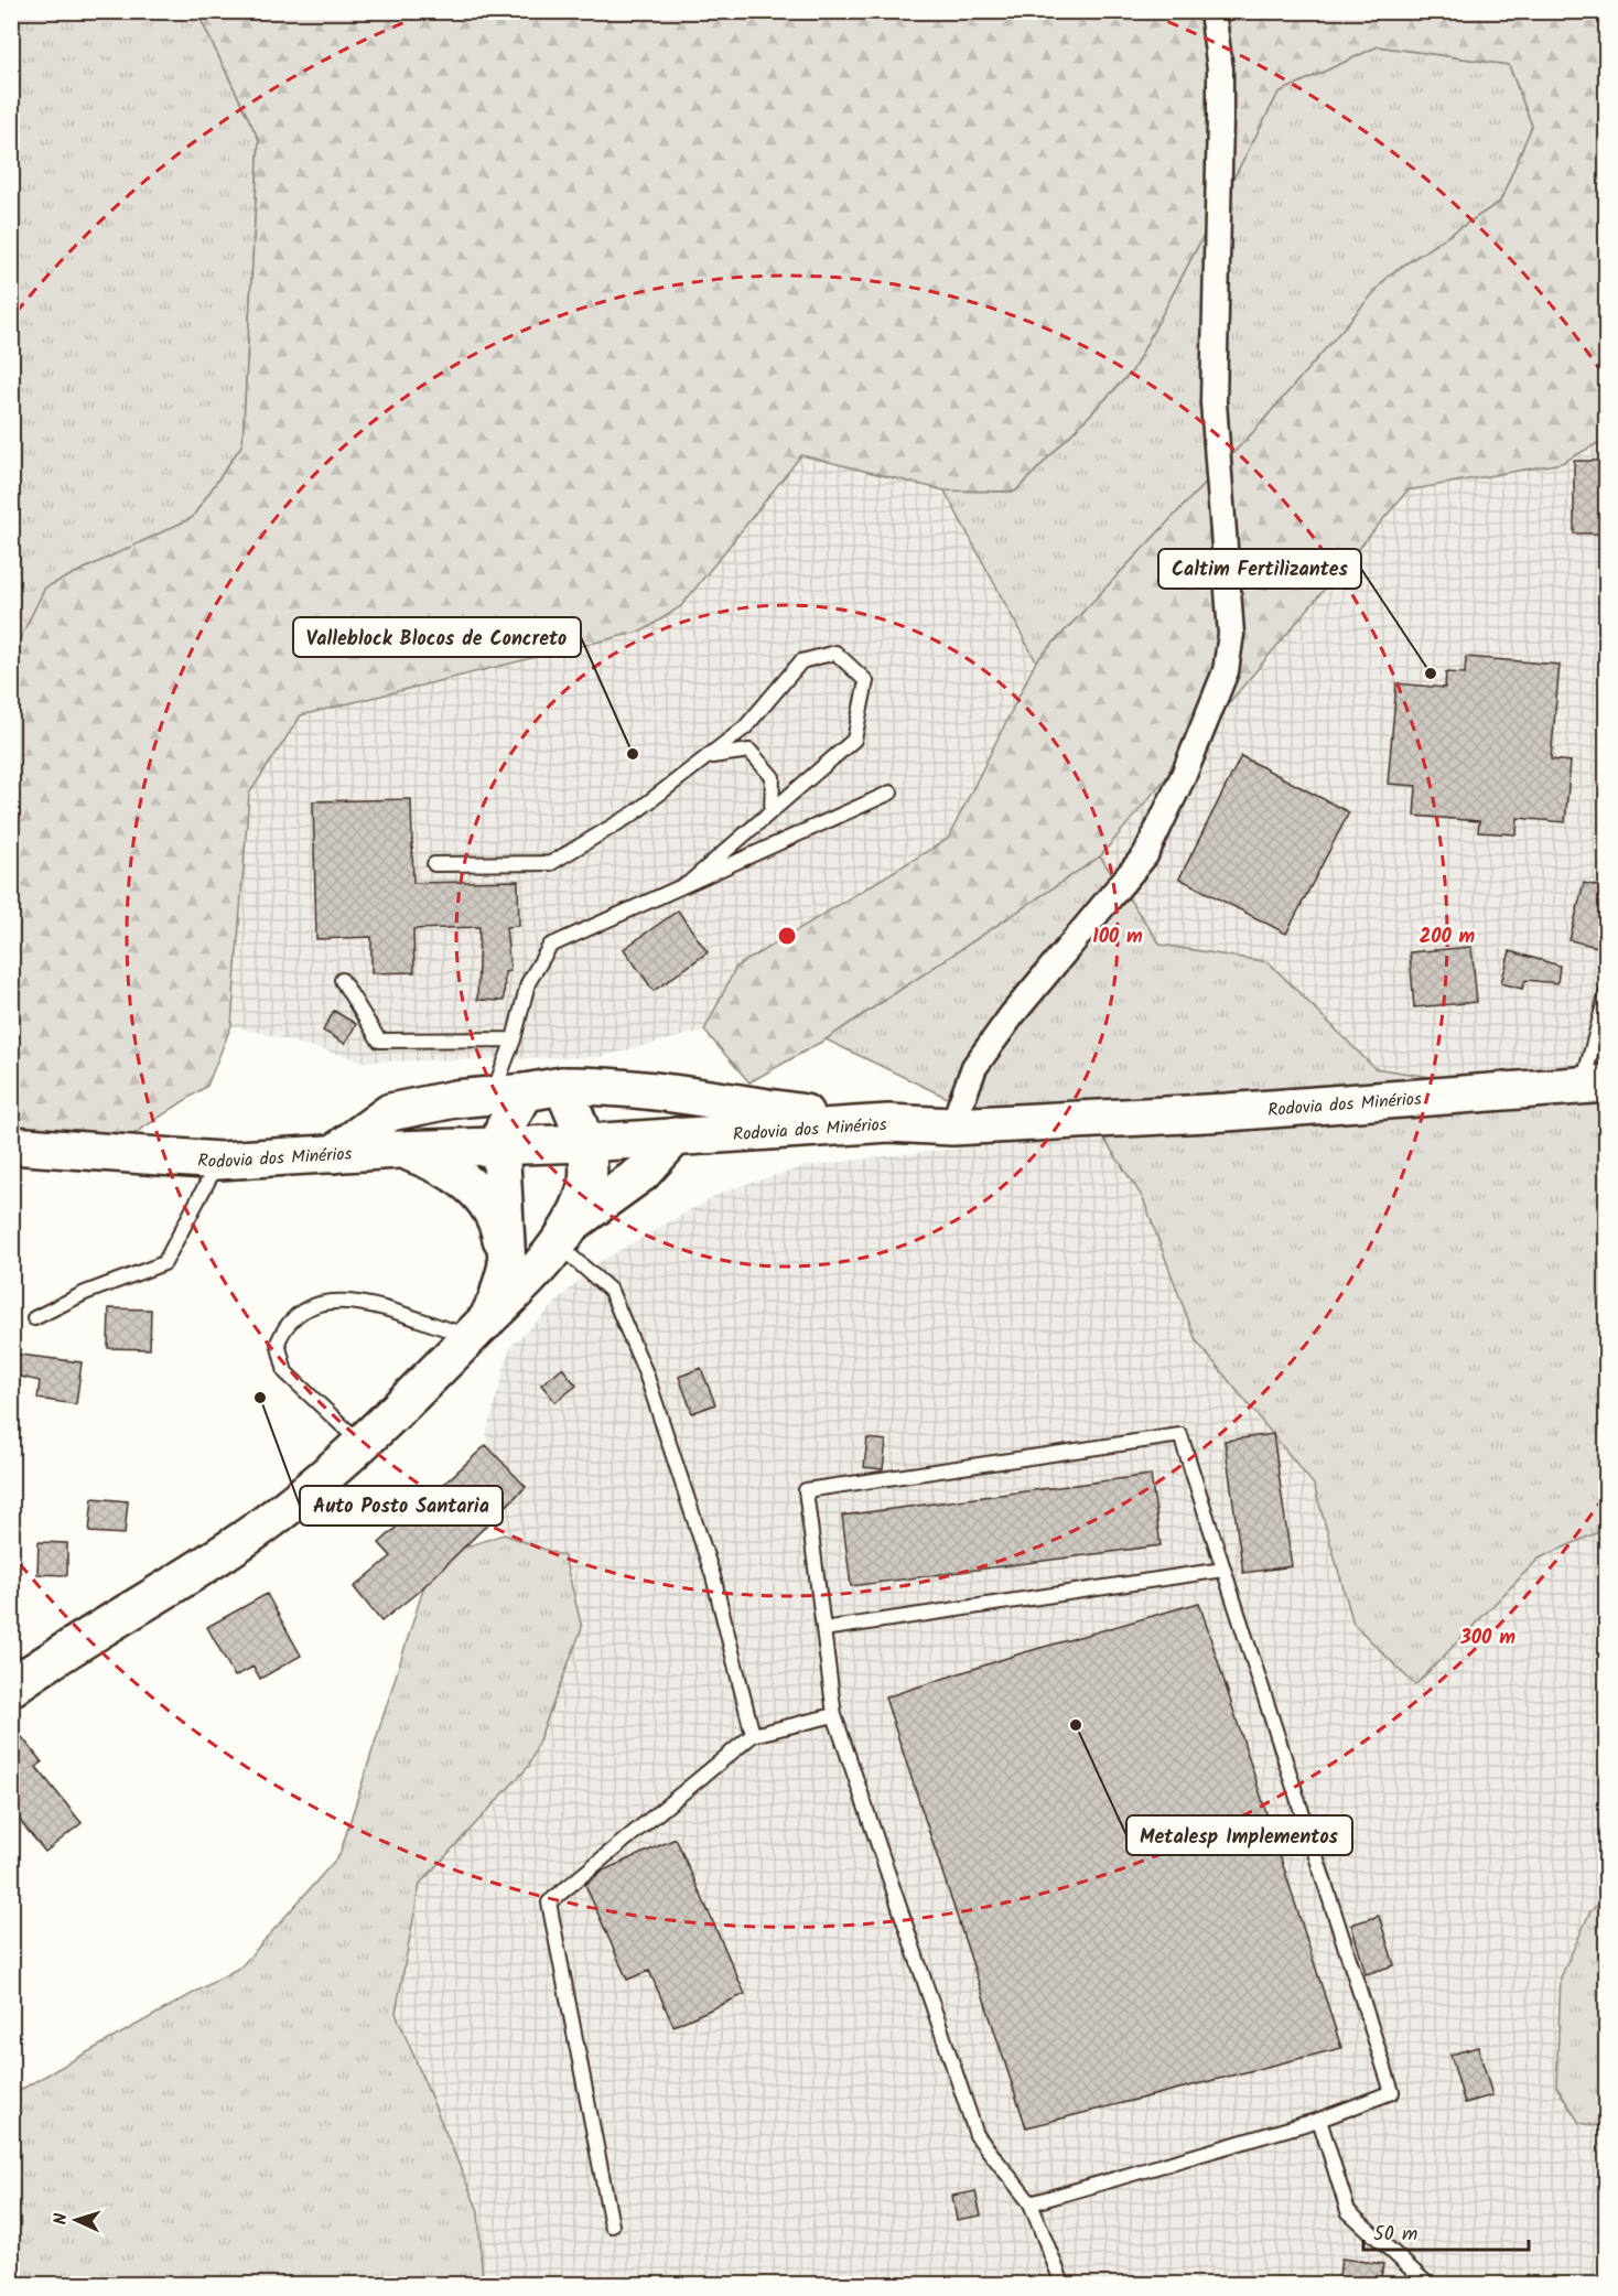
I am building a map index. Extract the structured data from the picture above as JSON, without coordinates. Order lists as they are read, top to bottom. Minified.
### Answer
{"streets":{"main road":["Rodovia dos Minérios"]},"places":["Caltim Fertilizantes","Valleblock Blocos de Concreto","Auto Posto Santaria","Metalesp Implementos"],"scale_bar":"50 m","north":"left","rings":["100 m","200 m","300 m"]}
